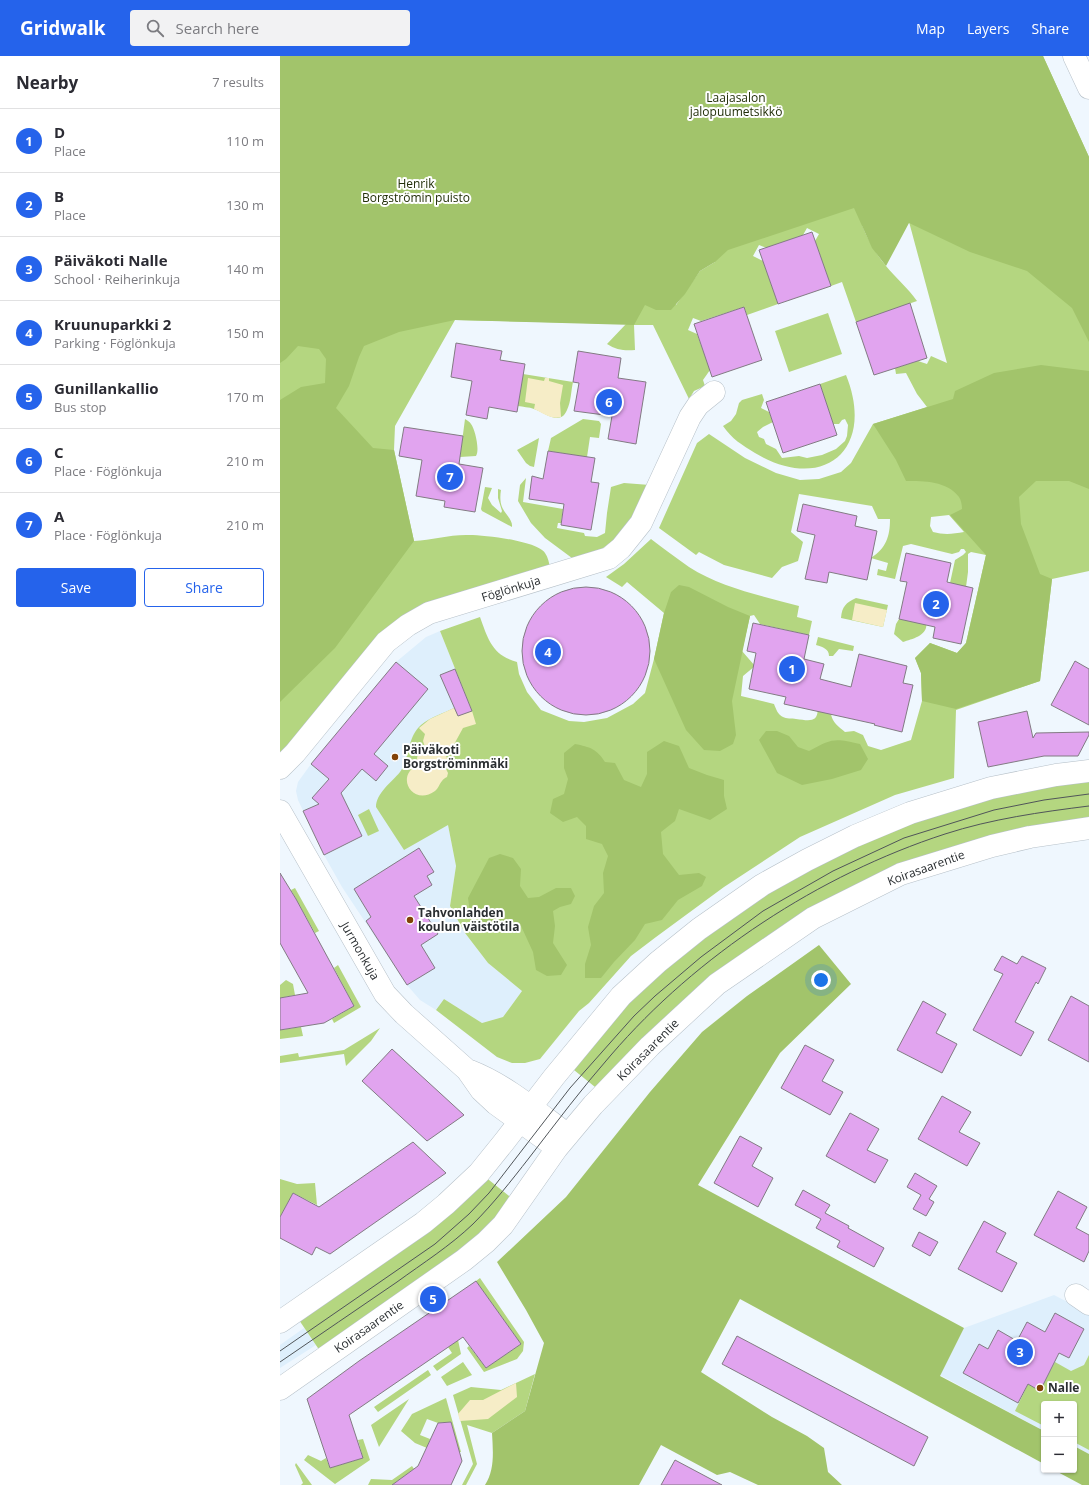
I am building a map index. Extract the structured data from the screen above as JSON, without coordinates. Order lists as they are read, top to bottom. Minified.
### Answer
{"streets":{"street":["Föglönkuja","Koirasaarentie","Jurmonkuja"]},"crossings":[["Koirasaarentie","Jurmonkuja"]],"parks":["Laajasalon jalopuumetsikkö","Henrik Borgströmin puisto"],"places":["Päiväkoti Borgströminmäki","Tahvonlahden koulun väistötila","Nalle"],"page":{"header":"Gridwalk","search":"Search here","nav":["Map","Layers","Share"],"heading":["Nearby","7 results"],"list":[{"mark":"1","name":"D","note":"Place","value":"110 m"},{"mark":"2","name":"B","note":"Place","value":"130 m"},{"mark":"3","name":"Päiväkoti Nalle","note":"School · Reiherinkuja","value":"140 m"},{"mark":"4","name":"Kruunuparkki 2","note":"Parking · Föglönkuja","value":"150 m"},{"mark":"5","name":"Gunillankallio","note":"Bus stop","value":"170 m"},{"mark":"6","name":"C","note":"Place · Föglönkuja","value":"210 m"},{"mark":"7","name":"A","note":"Place · Föglönkuja","value":"210 m"}],"pins":["6","7","2","4","1","5","3"],"buttons":["Save","Share"],"map_buttons":["+","−"]}}
